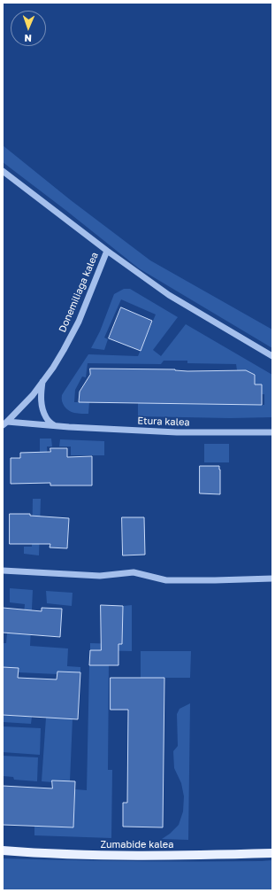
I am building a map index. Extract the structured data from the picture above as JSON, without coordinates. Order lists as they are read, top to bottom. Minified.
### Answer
{"streets":{"main road":["Zumabide kalea"],"street":["Donemiliaga kalea","Etura kalea"]},"crossings":[["Donemiliaga kalea","Etura kalea"]],"north":"bottom"}
